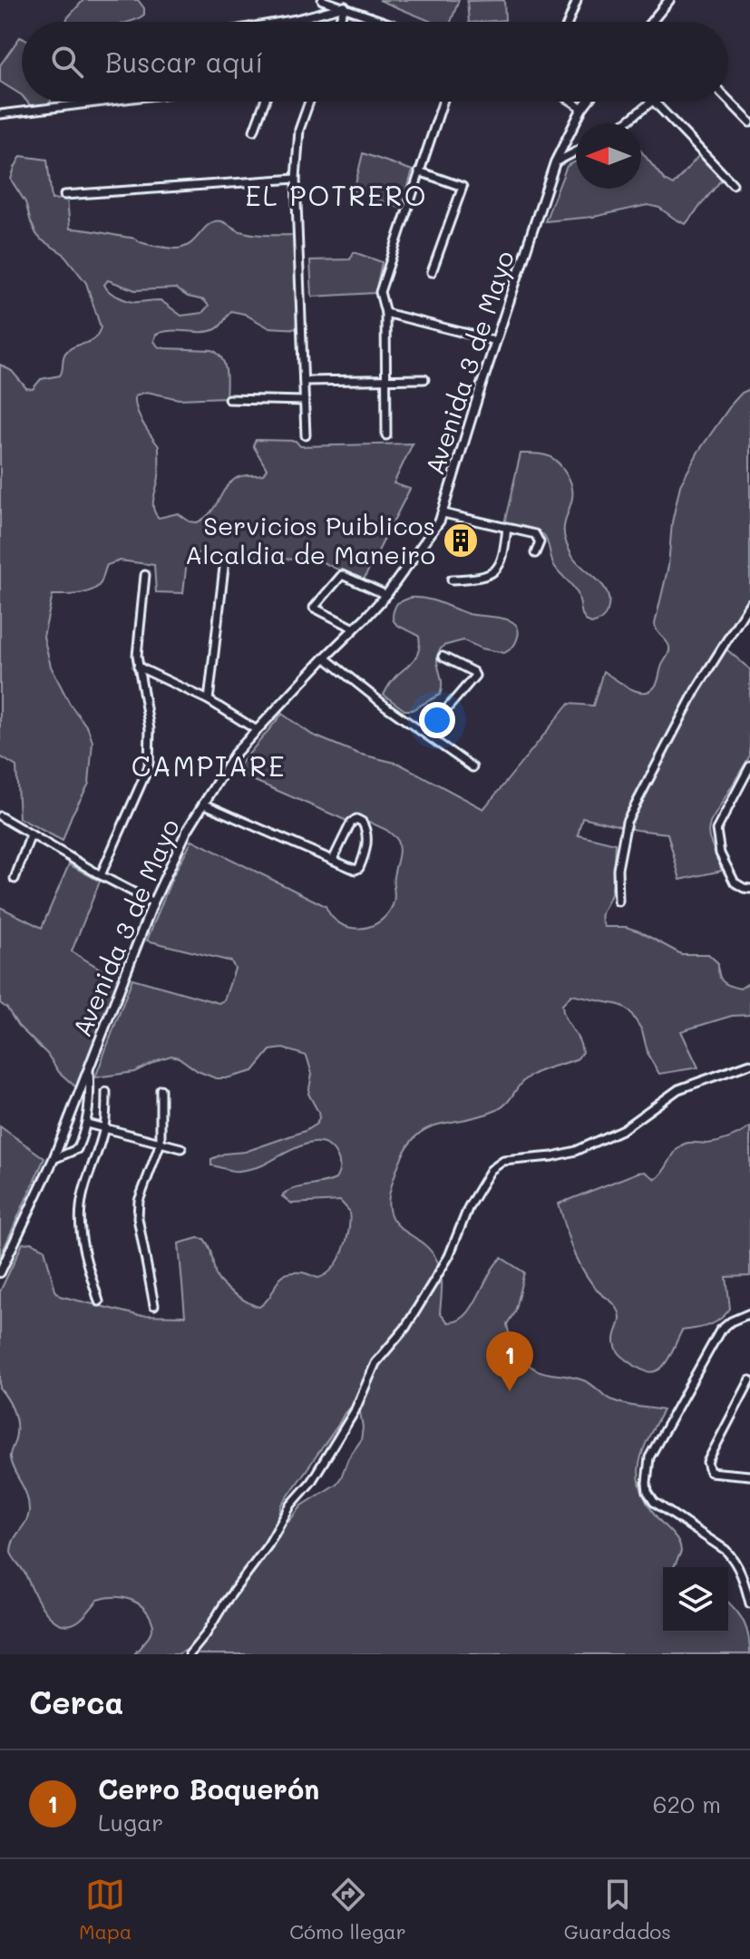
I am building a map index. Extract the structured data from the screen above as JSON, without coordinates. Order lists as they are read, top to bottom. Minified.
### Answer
{"streets":{"street":["Avenida 3 de Mayo"]},"districts":["EL POTRERO","CAMPIARE"],"places":{"building":["Servicios Puiblicos Alcaldia de Maneiro"]},"north":"left","page":{"search":"Buscar aquí","pins":"1","heading":"Cerca","list":[{"mark":"1","name":"Cerro Boquerón","note":"Lugar","value":"620 m"}],"nav":["Mapa","Cómo llegar","Guardados"]}}
